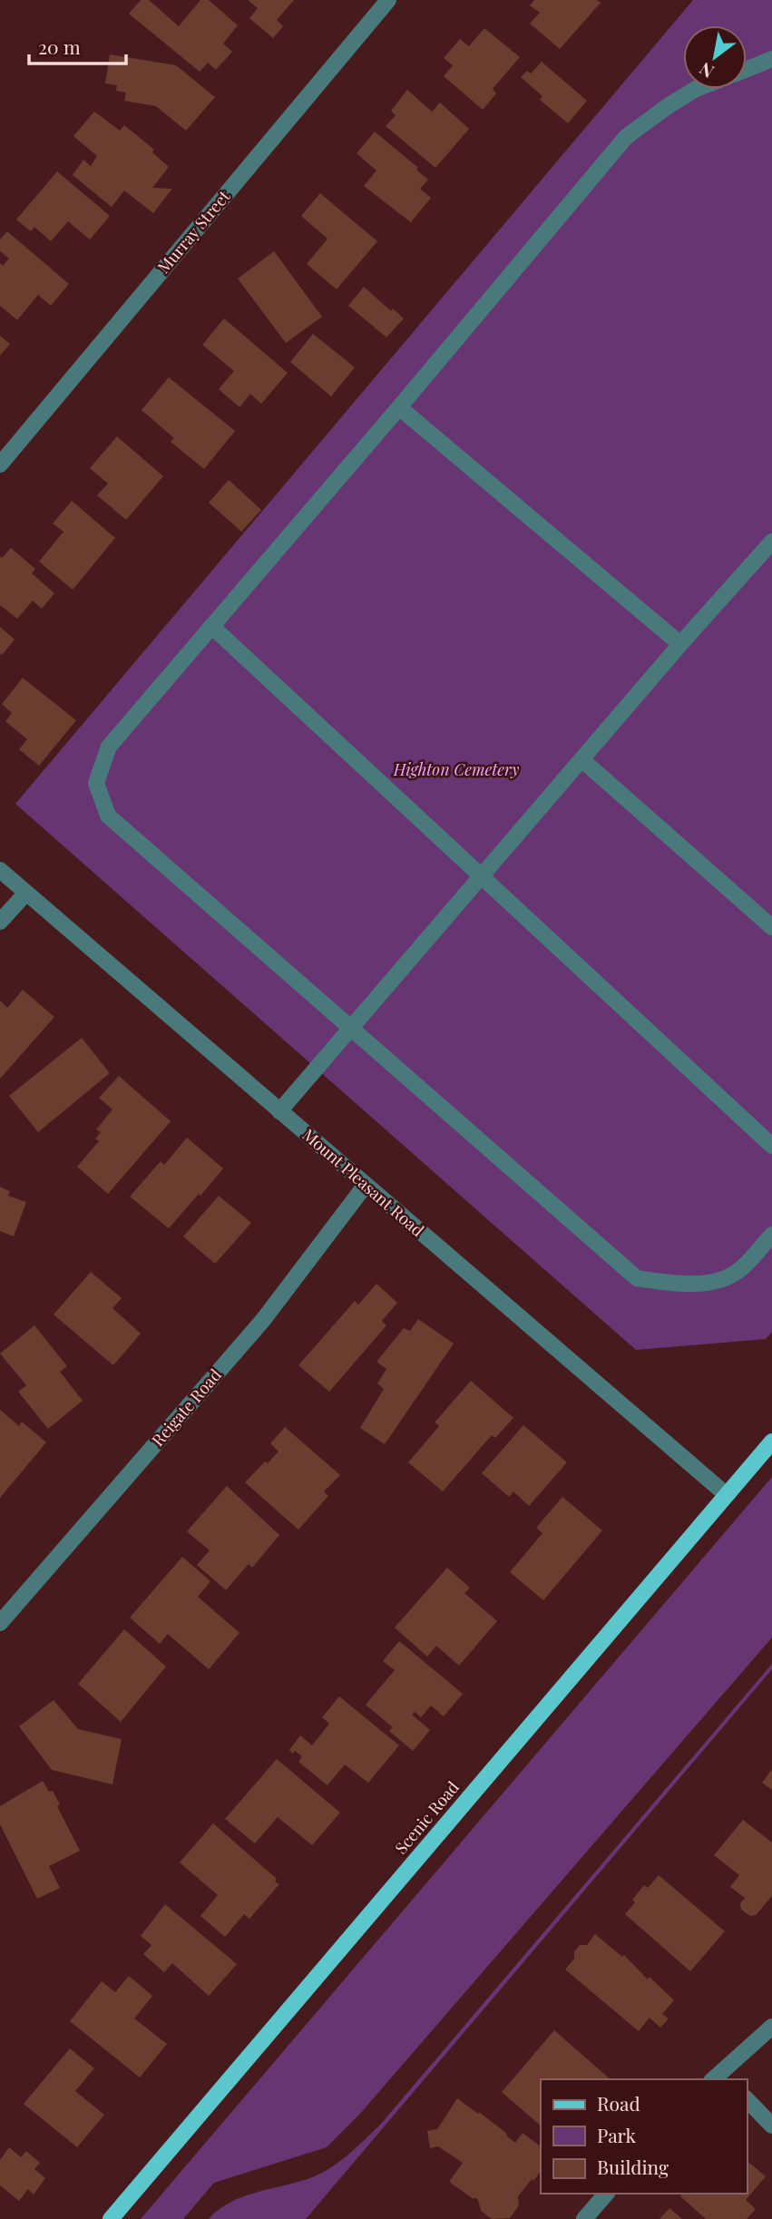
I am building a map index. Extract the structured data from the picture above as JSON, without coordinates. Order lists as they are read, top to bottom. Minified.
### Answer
{"streets":{"main road":["Scenic Road"],"street":["Murray Street","Mount Pleasant Road","Reigate Road"]},"crossings":[["Mount Pleasant Road","Reigate Road"],["Mount Pleasant Road","Scenic Road"]],"parks":["Highton Cemetery"],"legend":["Road","Park","Building"],"scale_bar":"20 m","north":"bottom left"}
